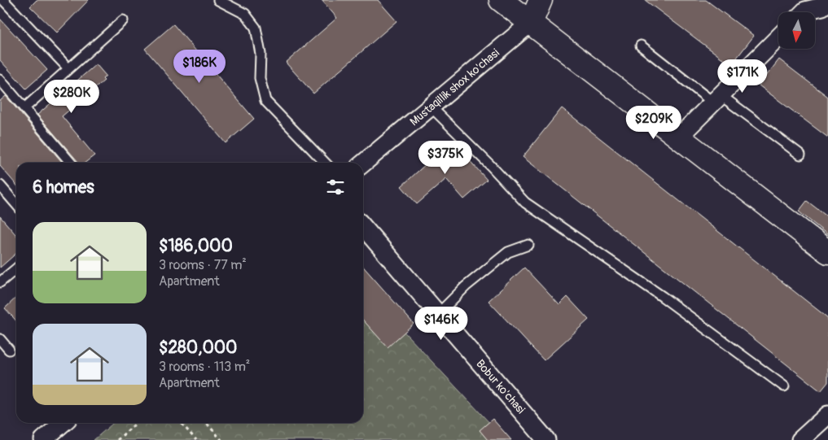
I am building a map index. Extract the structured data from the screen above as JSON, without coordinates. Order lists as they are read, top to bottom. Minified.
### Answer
{"streets":{"street":["Mustaqillik shox ko'chasi","Bobur ko'chasi"]},"north":"bottom","page":{"price":["$186K","$171K","$280K","$209K","$375K","$146K"],"heading":"6 homes","list":[{"name":"$186,000","note":"3 rooms · 77 m² · Apartment"},{"name":"$280,000","note":"3 rooms · 113 m² · Apartment"}]}}
